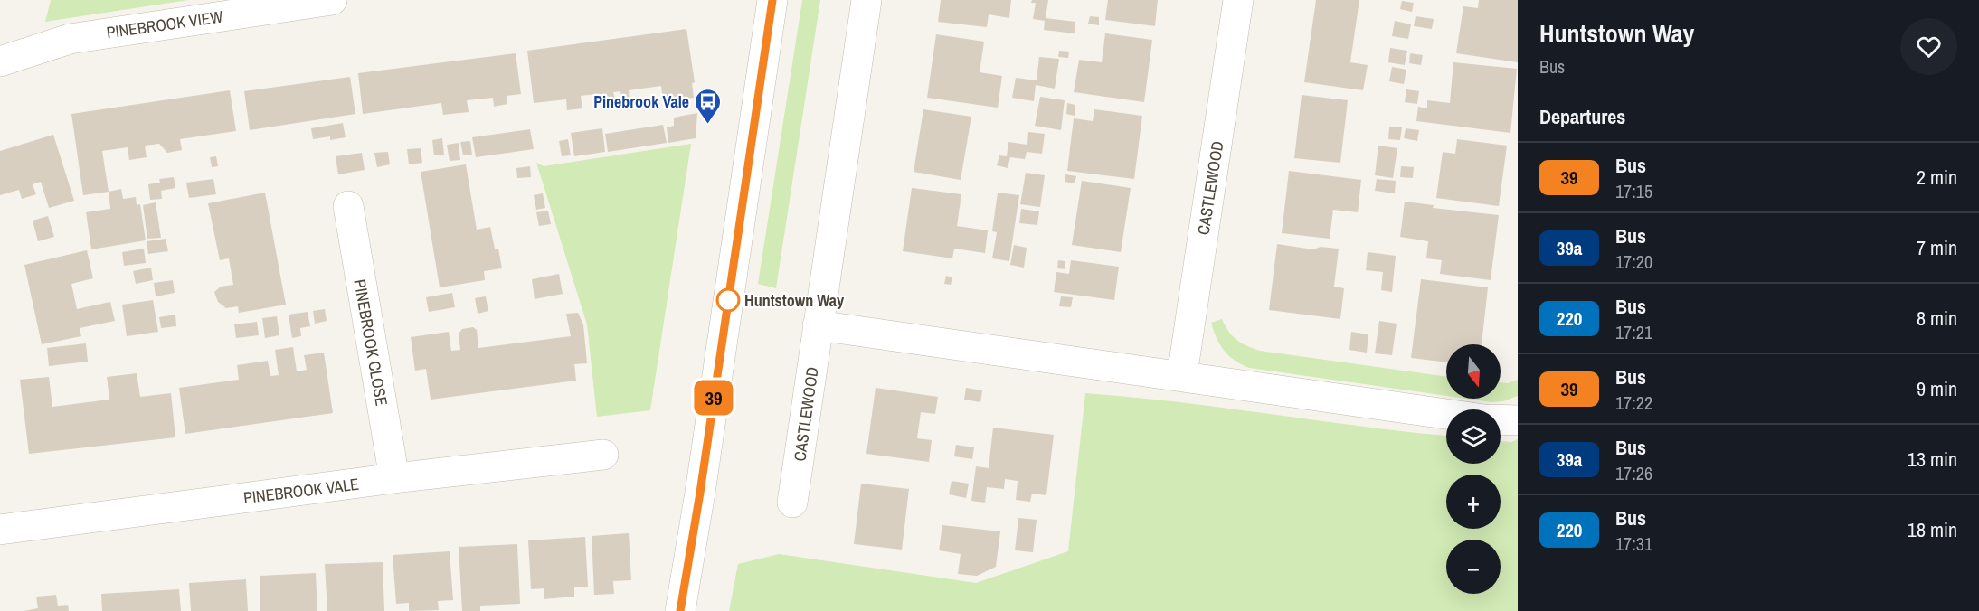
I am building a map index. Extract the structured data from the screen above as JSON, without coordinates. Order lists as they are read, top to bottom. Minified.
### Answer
{"streets":{"street":["PINEBROOK VIEW","CASTLEWOOD","PINEBROOK CLOSE","PINEBROOK VALE"]},"crossings":[["PINEBROOK CLOSE","PINEBROOK VALE"]],"places":{"bus stop":["Pinebrook Vale"],"other":["Huntstown Way"]},"lines":["bus line 39"],"north":"bottom","page":{"on_map":"39","heading":[["Huntstown Way","Bus"],"Departures"],"list":[{"mark":"39","name":"Bus","note":"17:15","value":"2 min"},{"mark":"39a","name":"Bus","note":"17:20","value":"7 min"},{"mark":"220","name":"Bus","note":"17:21","value":"8 min"},{"mark":"39","name":"Bus","note":"17:22","value":"9 min"},{"mark":"39a","name":"Bus","note":"17:26","value":"13 min"},{"mark":"220","name":"Bus","note":"17:31","value":"18 min"}],"map_buttons":["+","−"]}}
